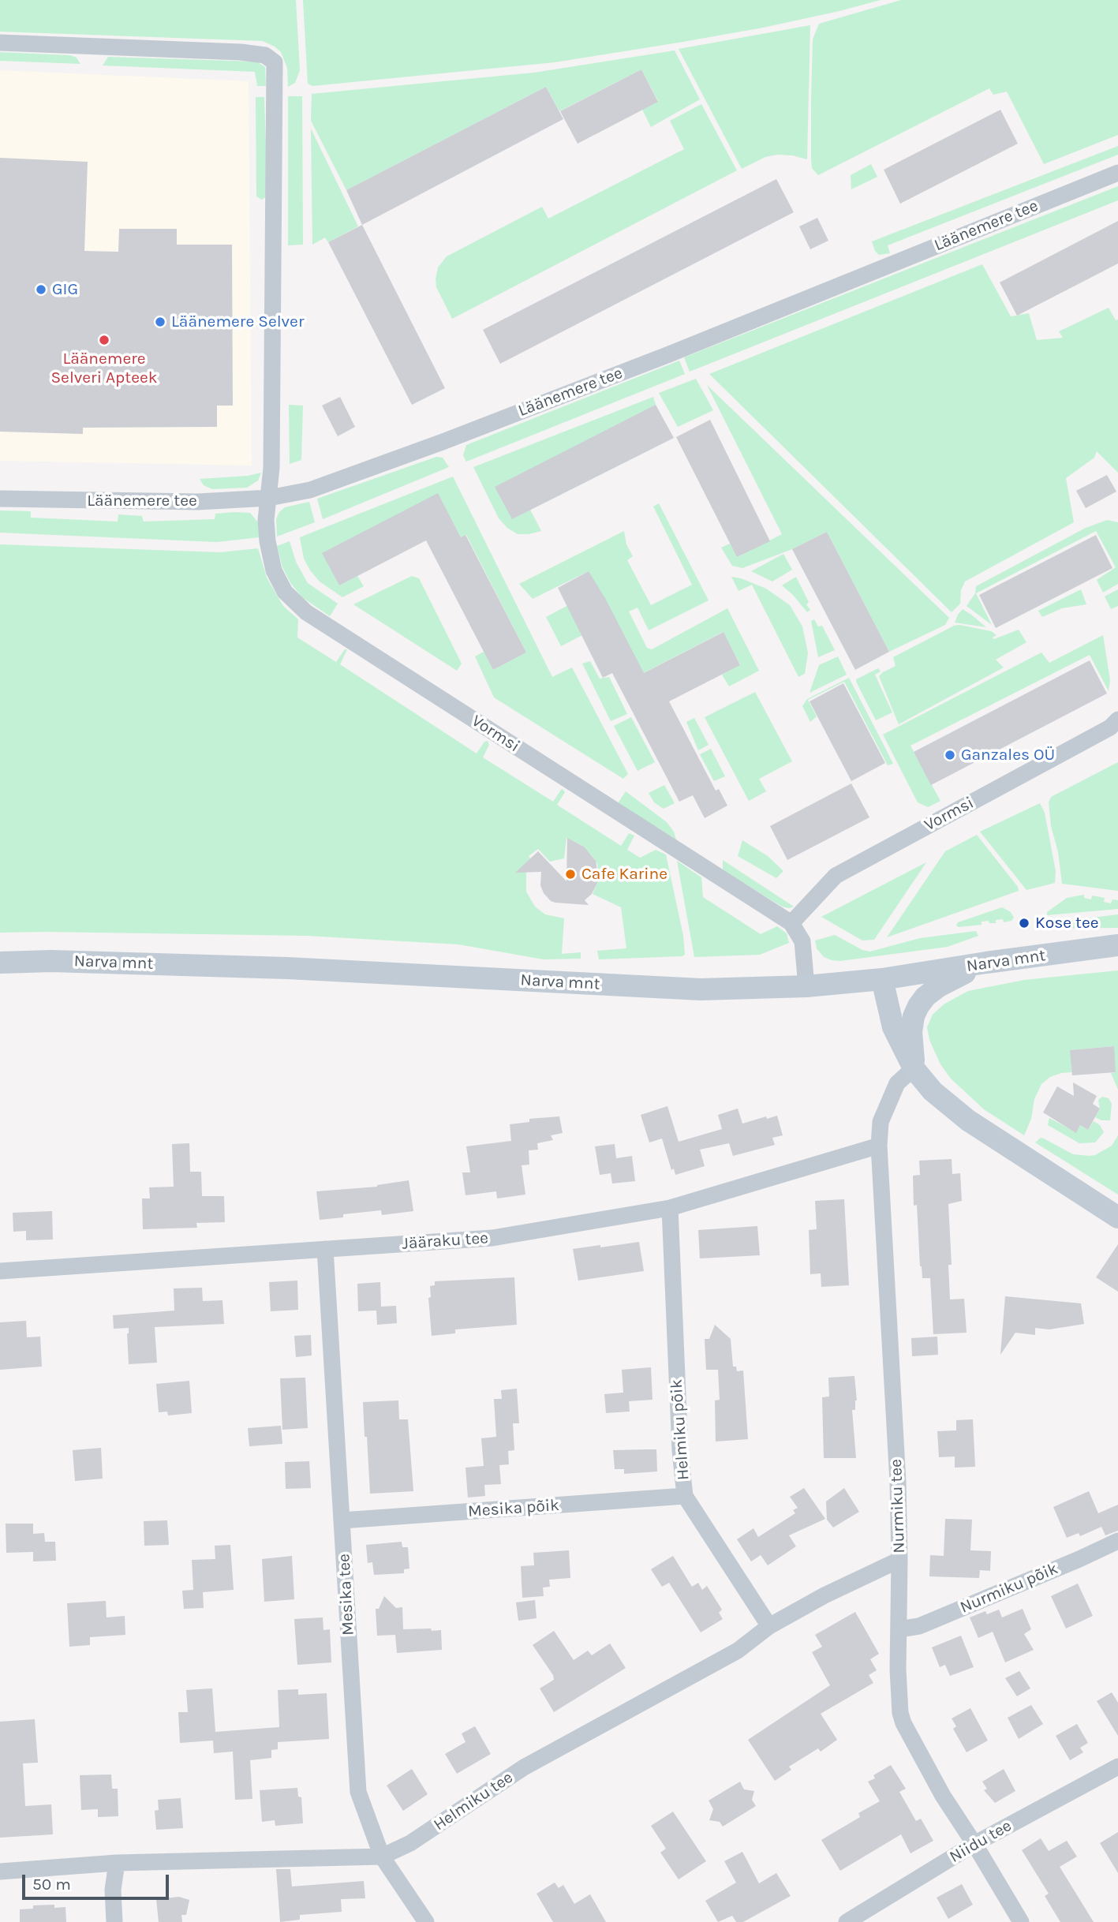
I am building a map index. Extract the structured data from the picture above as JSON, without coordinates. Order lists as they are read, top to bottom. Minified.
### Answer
{"streets":{"main road":["Narva mnt"],"street":["Läänemere tee","Vormsi","Jääraku tee","Helmiku põik","Nurmiku tee","Mesika põik","Nurmiku põik","Mesika tee","Helmiku tee","Niidu tee"]},"crossings":[["Läänemere tee","Vormsi"],["Jääraku tee","Helmiku põik"],["Jääraku tee","Nurmiku tee"],["Jääraku tee","Mesika tee"],["Helmiku põik","Mesika põik"],["Helmiku põik","Helmiku tee"],["Nurmiku tee","Nurmiku põik"],["Nurmiku tee","Helmiku tee"],["Nurmiku tee","Niidu tee"],["Mesika põik","Mesika tee"],["Mesika tee","Helmiku tee"]],"places":["GIG","Läänemere Selver","Läänemere Selveri Apteek","Ganzales OÜ","Cafe Karine","Kose tee"],"scale_bar":"50 m"}
